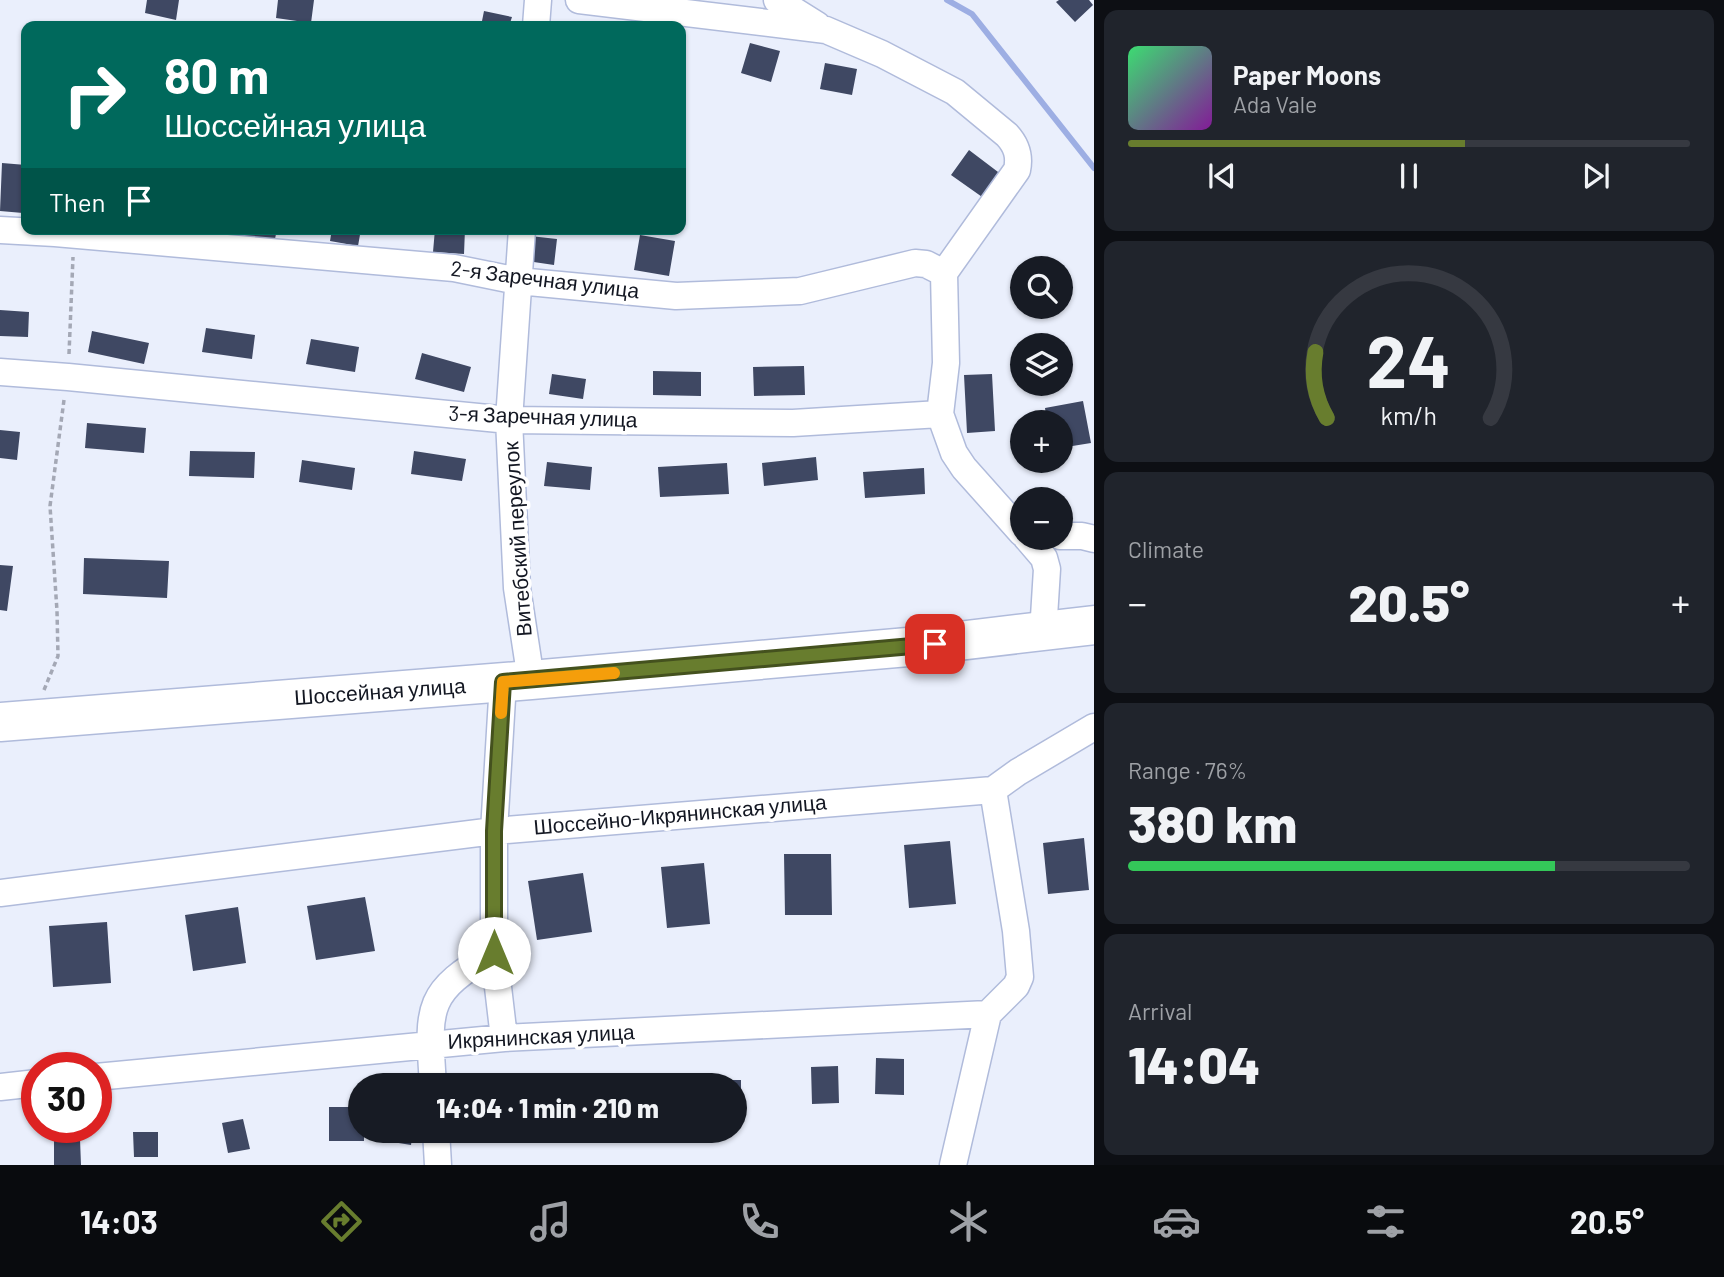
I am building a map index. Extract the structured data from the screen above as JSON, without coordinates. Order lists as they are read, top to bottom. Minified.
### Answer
{"streets":{"main road":["Шоссейная улица"],"street":["2-я Заречная улица","3-я Заречная улица","Витебский переулок","Шоссейно-Икрянинская улица","Икрянинская улица"]},"crossings":[["2-я Заречная улица","Витебский переулок"],["3-я Заречная улица","Витебский переулок"],["Витебский переулок","Шоссейная улица"],["Витебский переулок","Шоссейно-Икрянинская улица"],["Витебский переулок","Икрянинская улица"]],"page":{"turn":["80 m","Шоссейная улица"],"song":["Paper Moons","Ada Vale"],"then":"Then","map_buttons":["+","−"],"tile":["Climate",["Range · 76%","380 km"],["Arrival","14:04"]],"heat":["−","20.5°","+"],"limit":"30","trip":"14:04 · 1 min · 210 m","tabs":["14:03","20.5°"],"gauge":["24","km/h"]}}
